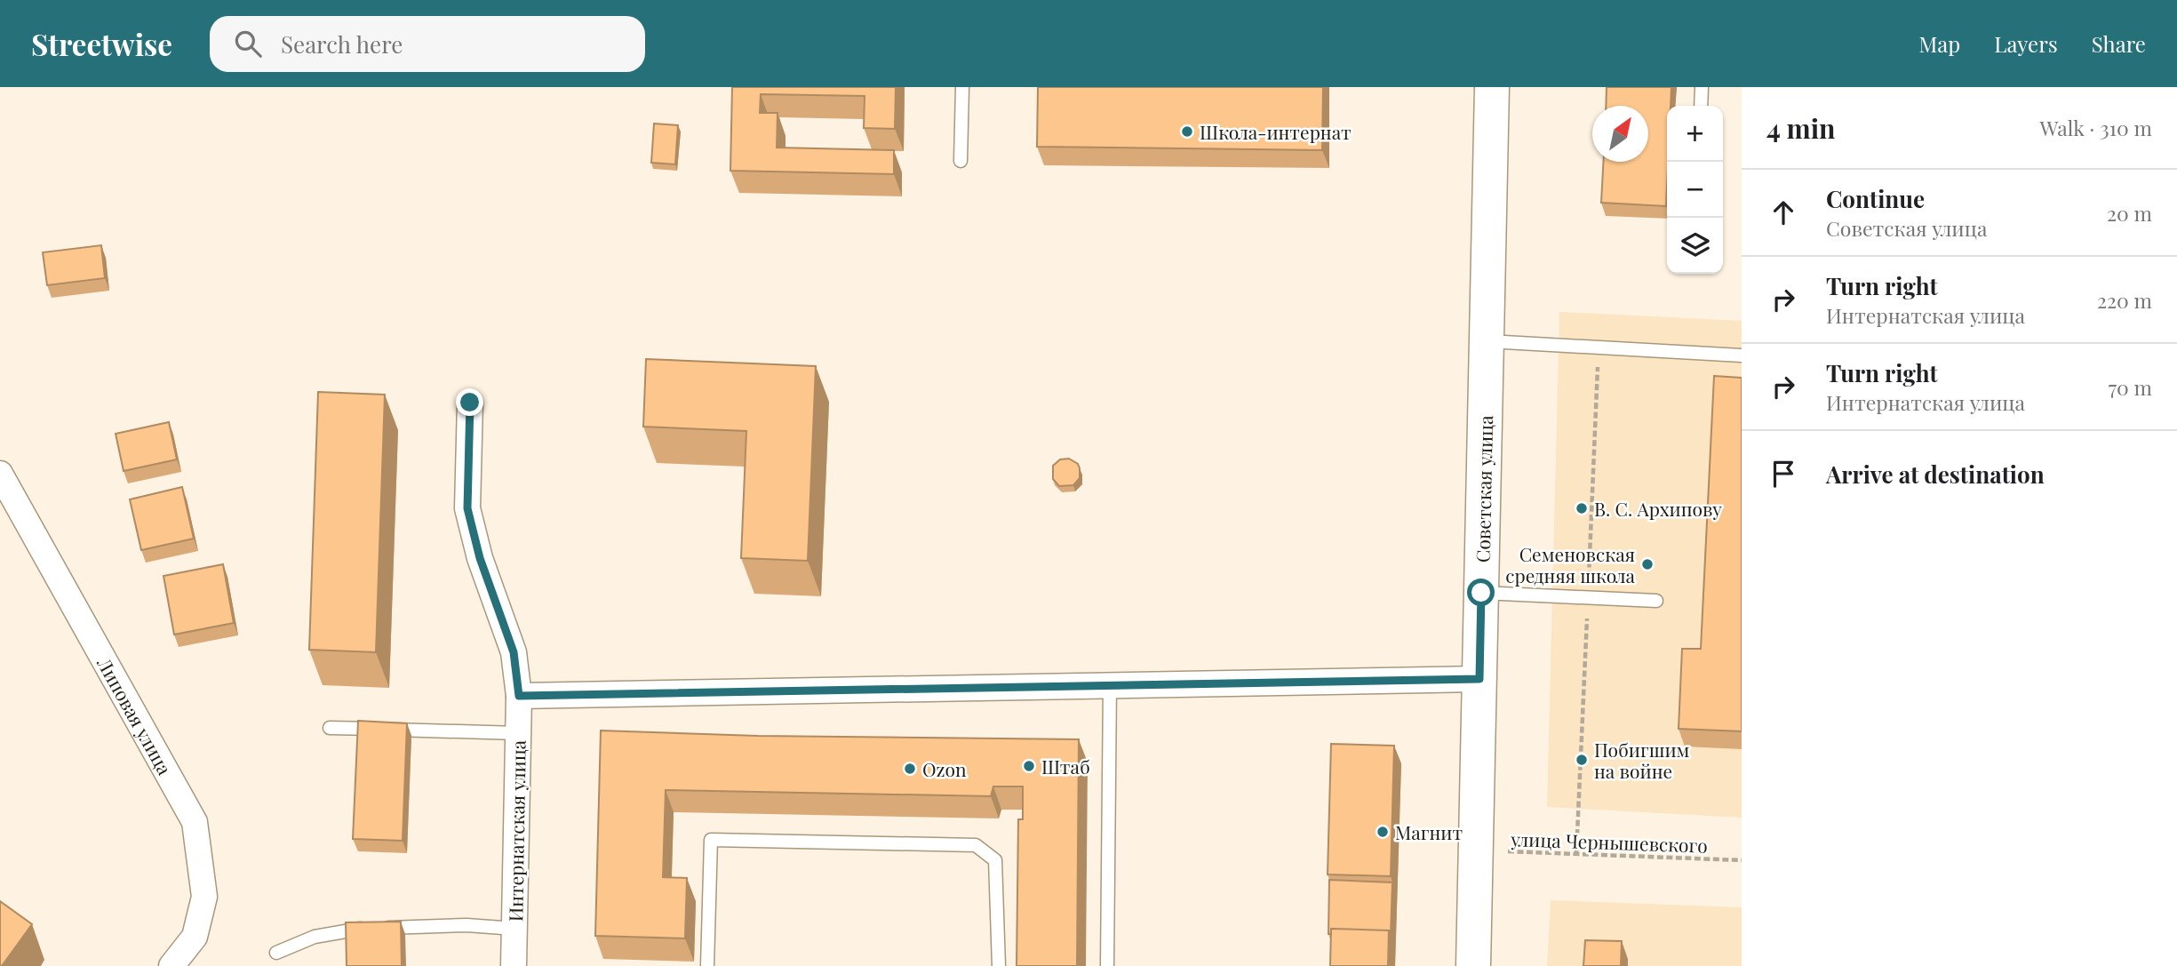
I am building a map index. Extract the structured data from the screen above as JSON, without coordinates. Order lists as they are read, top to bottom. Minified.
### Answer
{"streets":{"main road":["Советская улица"],"street":["Липовая улица","Интернатская улица"],"path":["улица Чернышевского"]},"crossings":[["Советская улица","улица Чернышевского"]],"places":["Школа-интернат","В. С. Архипову","Семеновская средняя школа","Побигшим на войне","Штаб","Ozon","Магнит"],"north":"top right","page":{"header":"Streetwise","search":"Search here","nav":["Map","Layers","Share"],"heading":["4 min","Walk · 310 m"],"map_buttons":["+","−"],"list":[["Continue","Советская улица","20 m"],["Turn right","Интернатская улица","220 m"],["Turn right","Интернатская улица","70 m"],"Arrive at destination"]}}
